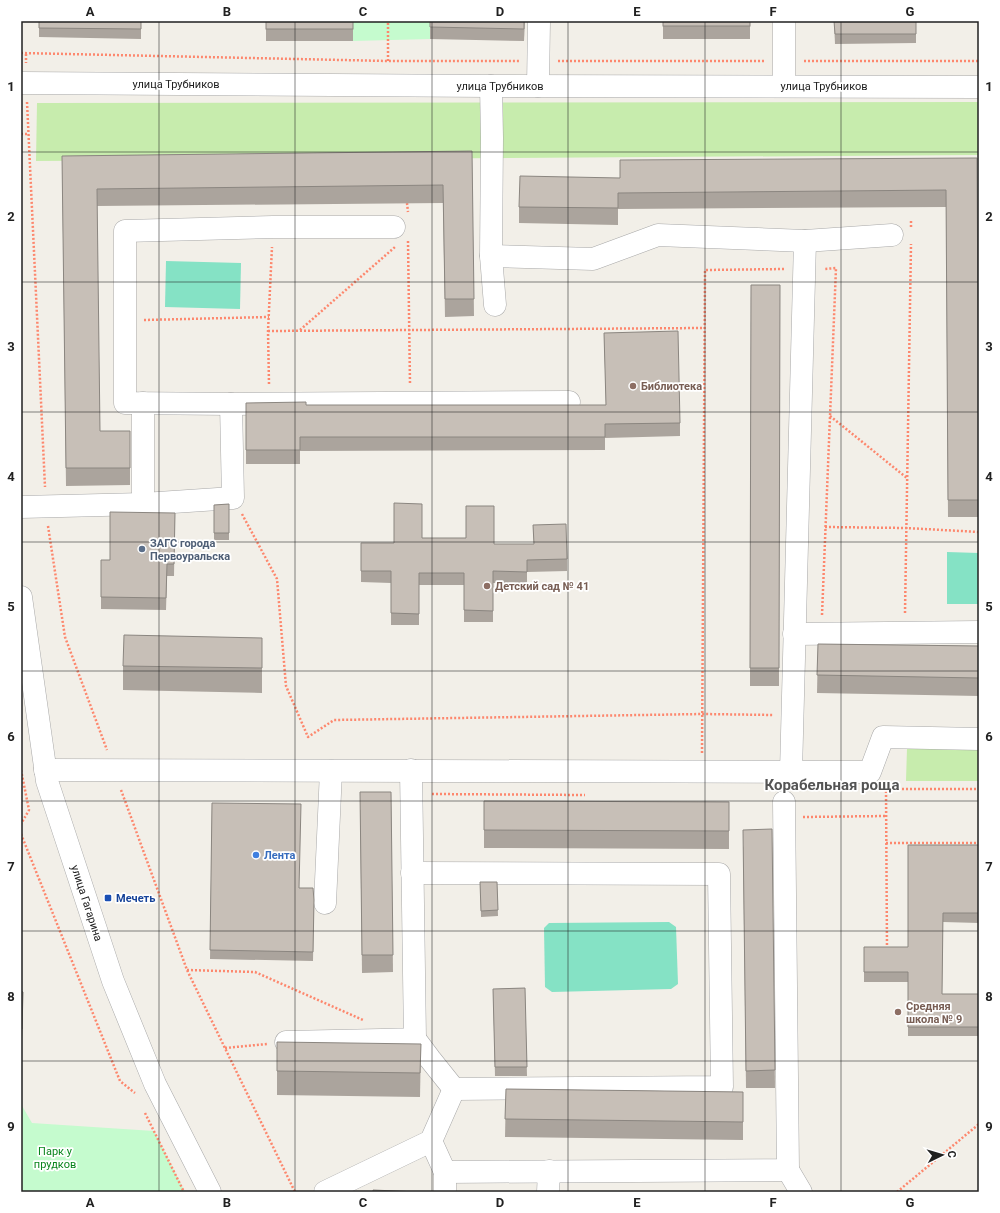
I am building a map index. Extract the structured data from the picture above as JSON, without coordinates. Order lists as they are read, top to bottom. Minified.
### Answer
{"streets":{"street":["улица Трубников","улица Гагарина"]},"districts":["Корабельная роща"],"parks":["Парк у прудков"],"places":{"other":["Библиотека","ЗАГС города Первоуральска","Детский сад № 41","Лента","Средняя школа № 9"],"transit":["Мечеть"]},"north":"right","grid":{"columns":["A","B","C","D","E","F","G"],"rows":["1","2","3","4","5","6","7","8","9"]}}
